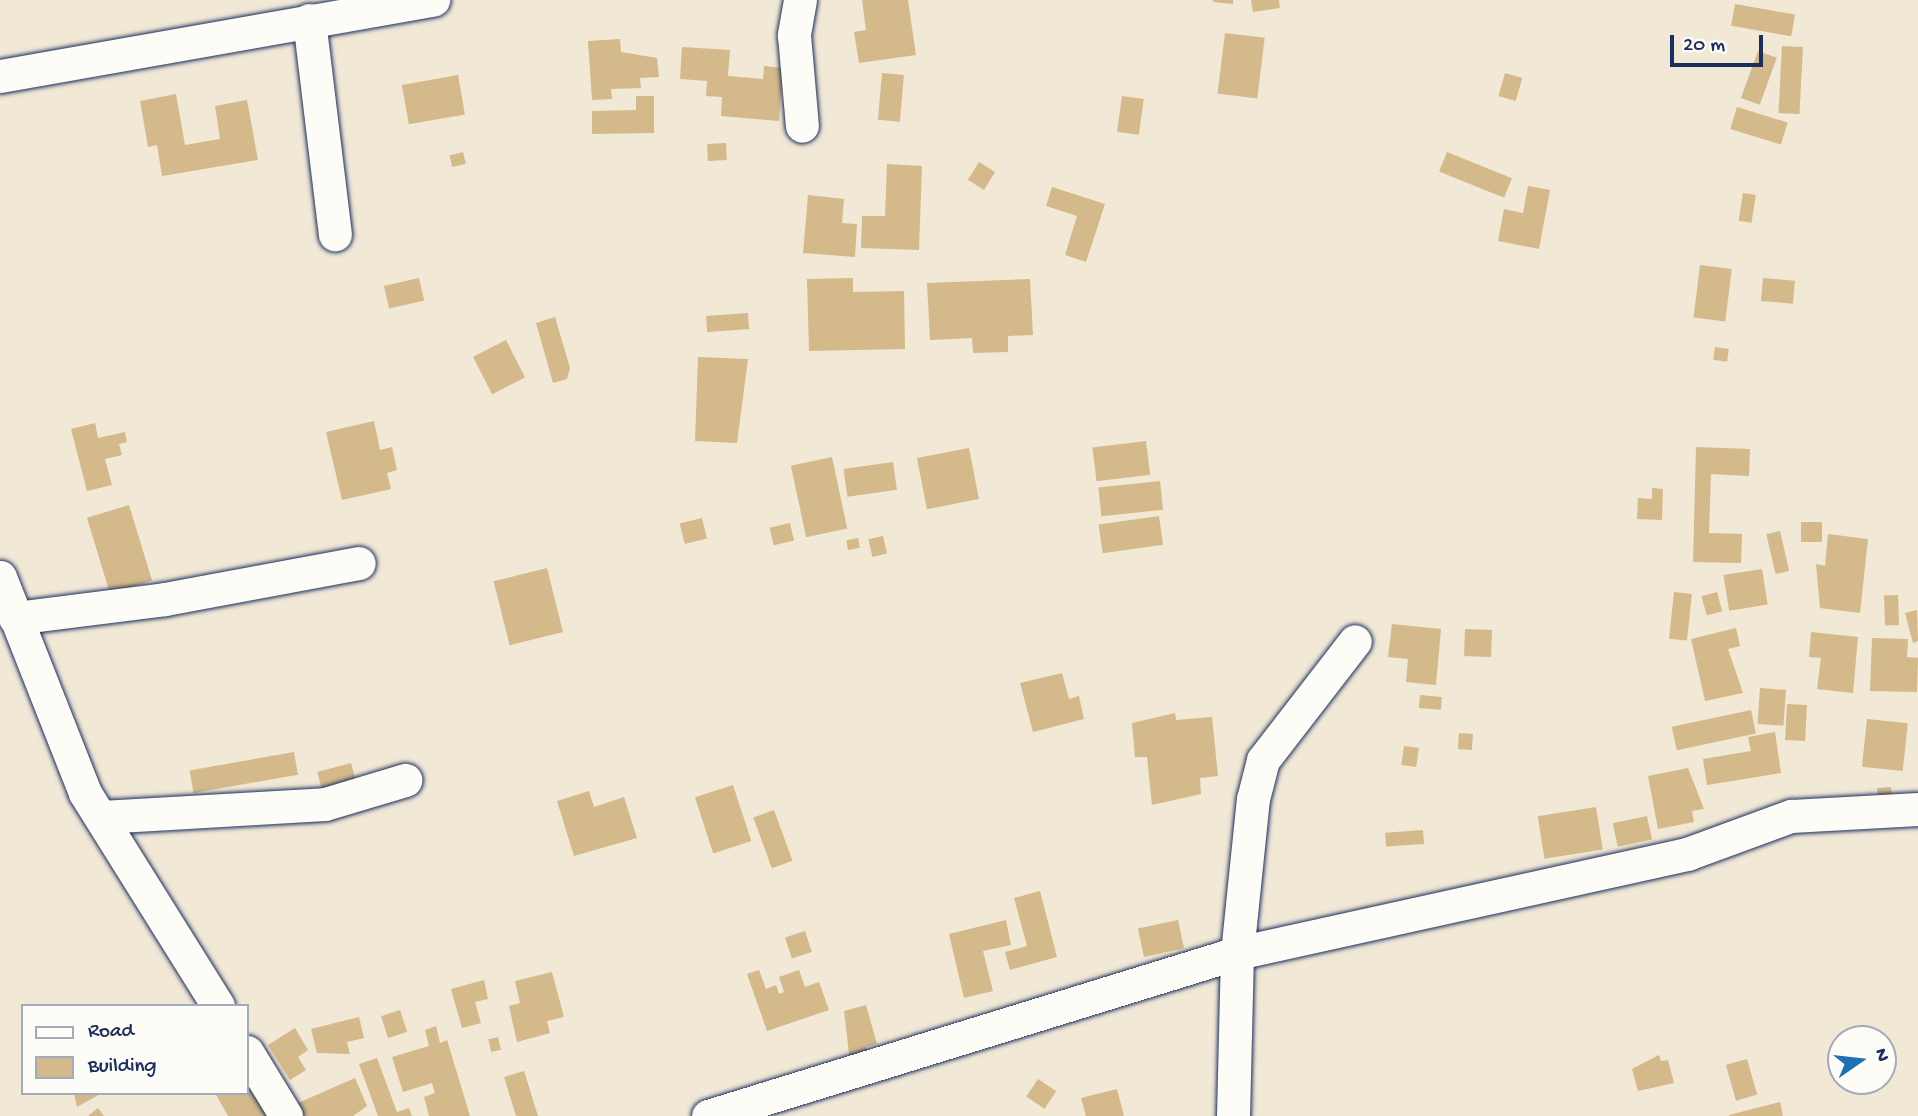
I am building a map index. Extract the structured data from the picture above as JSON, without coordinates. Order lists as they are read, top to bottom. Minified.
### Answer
{"legend":["Road","Building"],"scale_bar":"20 m","north":"right"}
